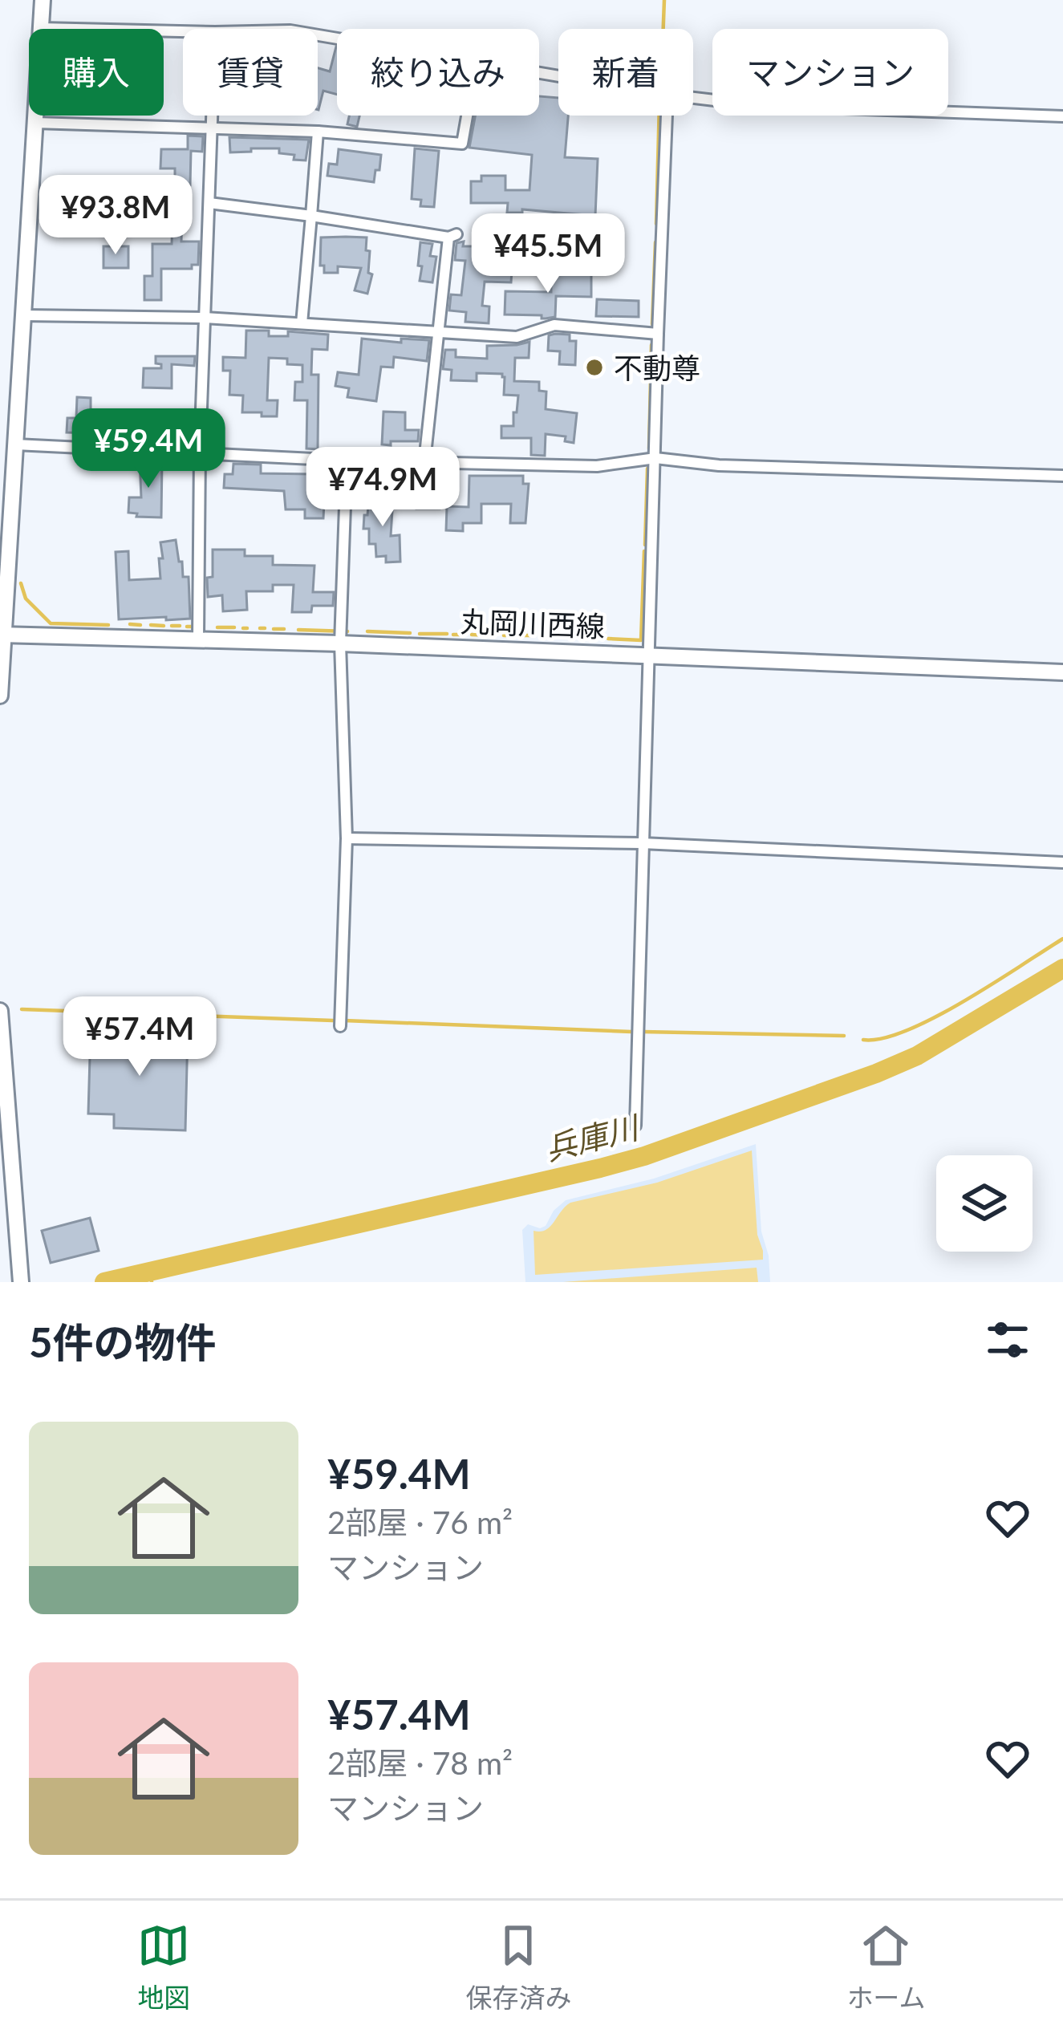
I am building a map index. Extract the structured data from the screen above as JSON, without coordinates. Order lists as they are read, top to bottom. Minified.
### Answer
{"streets":{"main road":["丸岡川西線"]},"water":["兵庫川"],"places":["不動尊"],"page":{"chip":["購入","賃貸","絞り込み","新着","マンション"],"price":["¥93.8M","¥45.5M","¥59.4M","¥74.9M","¥57.4M"],"heading":"5件の物件","list":[{"name":"¥59.4M","note":"2部屋 · 76 m² · マンション"},{"name":"¥57.4M","note":"2部屋 · 78 m² · マンション"}],"tabs":["地図","保存済み","ホーム"]}}
